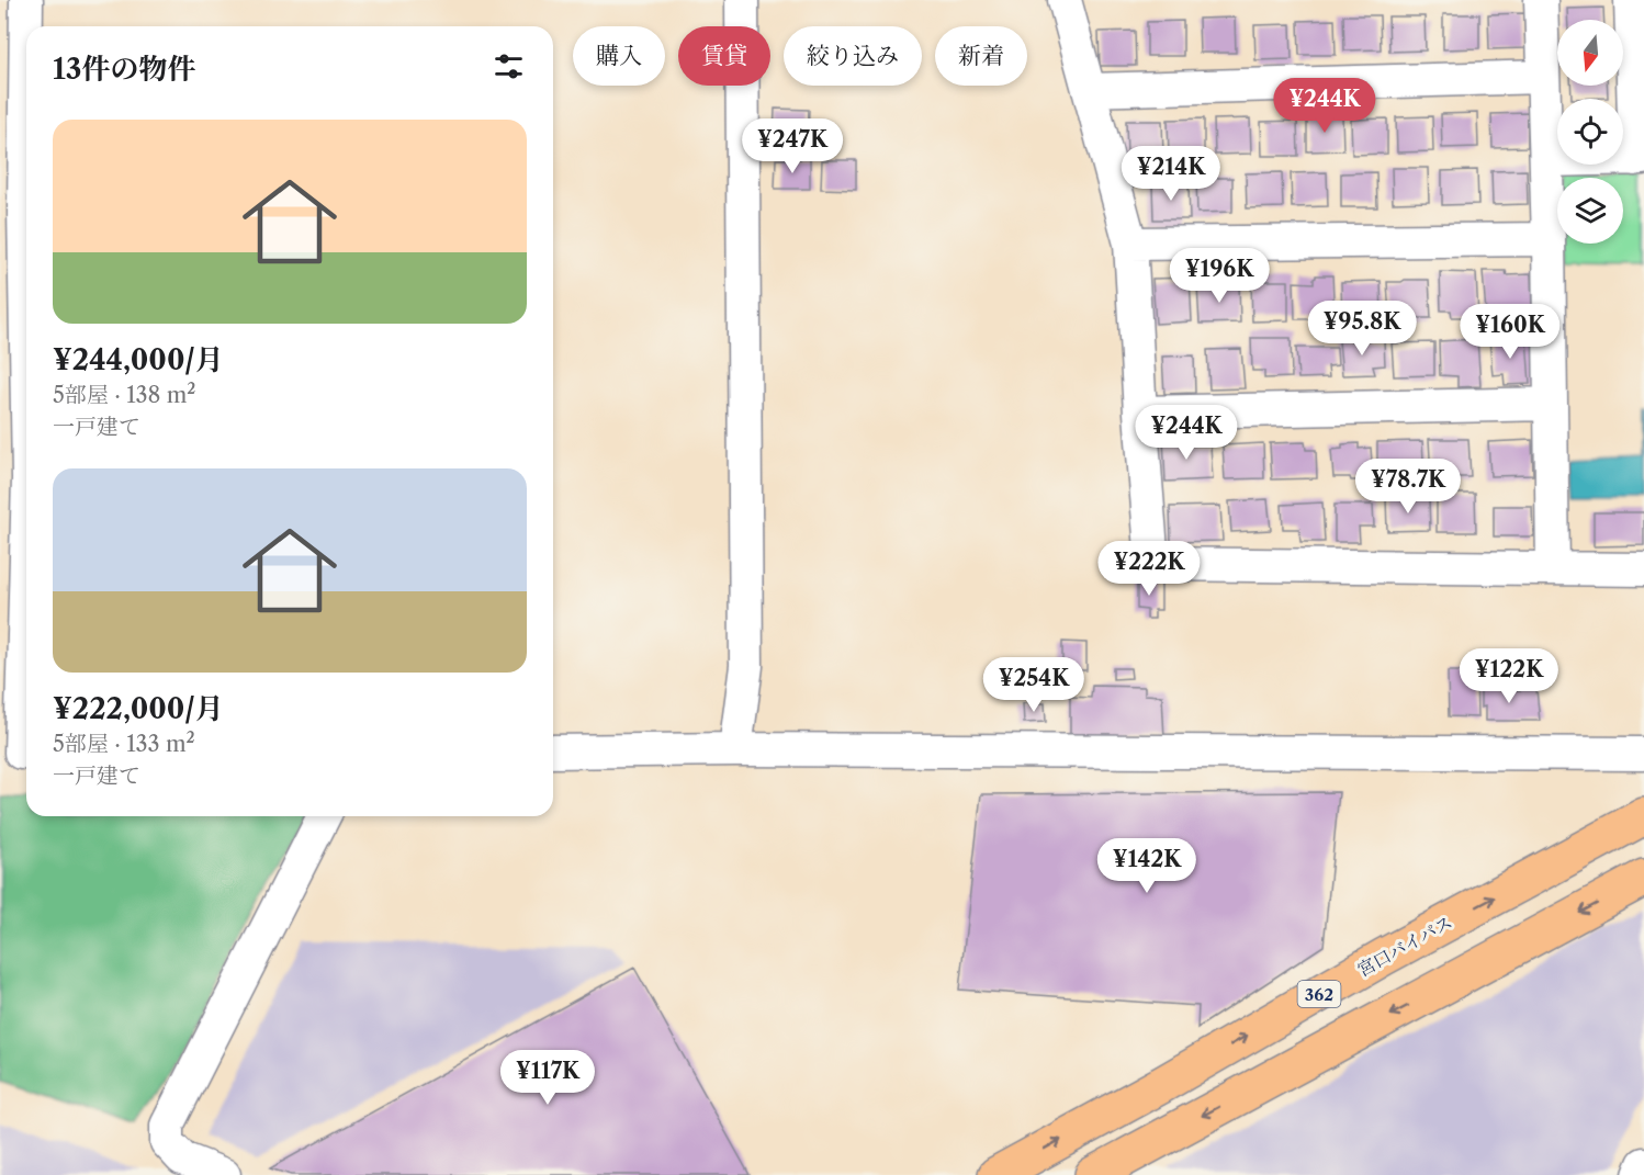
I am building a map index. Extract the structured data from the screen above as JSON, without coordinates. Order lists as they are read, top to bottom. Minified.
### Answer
{"streets":{"highway":["宮口バイパス","362"]},"north":"bottom","page":{"chip":["購入","賃貸","絞り込み","新着"],"heading":"13件の物件","price":["¥244K","¥247K","¥214K","¥196K","¥95.8K","¥160K","¥244K","¥78.7K","¥222K","¥122K","¥254K","¥142K","¥117K"],"list":[{"name":"¥244,000/月","note":"5部屋 · 138 m² · 一戸建て"},{"name":"¥222,000/月","note":"5部屋 · 133 m² · 一戸建て"}]}}
